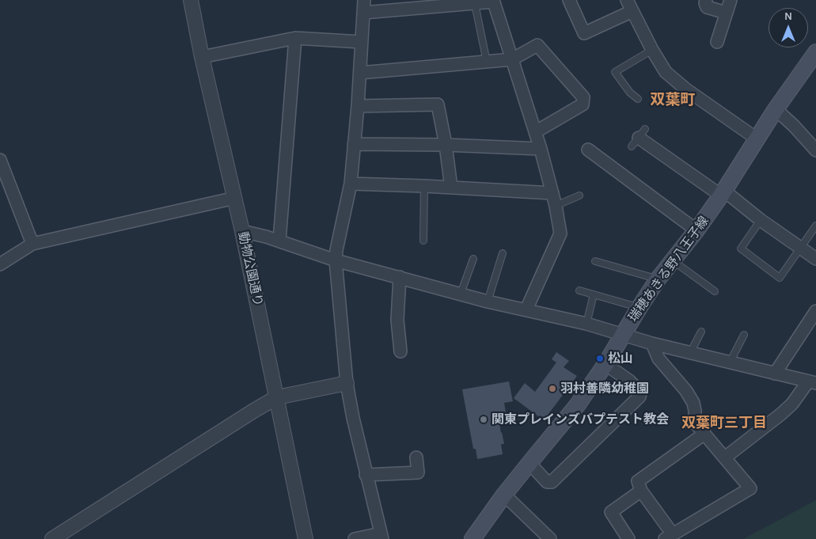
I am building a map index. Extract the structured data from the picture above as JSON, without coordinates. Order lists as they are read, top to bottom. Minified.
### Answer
{"streets":{"main road":["瑞穂あきる野八王子線"],"street":["動物公園通り"]},"districts":["双葉町","双葉町三丁目"],"places":["松山","羽村善隣幼稚園","関東プレインズバプテスト教会"],"north":"top"}
